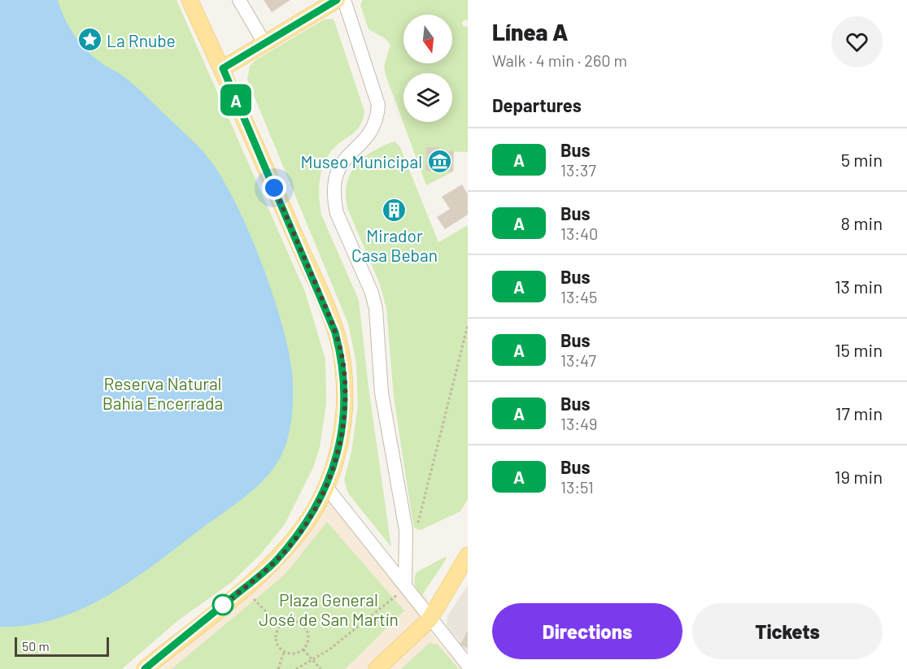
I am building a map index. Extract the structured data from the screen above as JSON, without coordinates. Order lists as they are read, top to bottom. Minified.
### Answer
{"parks":["Reserva Natural Bahía Encerrada","Plaza General José de San Martín"],"places":{"place":["La Rnube"],"museum":["Museo Municipal"],"building":["Mirador Casa Beban"]},"lines":["bus line A"],"scale_bar":"50 m","north":"bottom","page":{"on_map":"A","heading":[["Línea A","Walk · 4 min · 260 m"],"Departures"],"list":[{"mark":"A","name":"Bus","note":"13:37","value":"5 min"},{"mark":"A","name":"Bus","note":"13:40","value":"8 min"},{"mark":"A","name":"Bus","note":"13:45","value":"13 min"},{"mark":"A","name":"Bus","note":"13:47","value":"15 min"},{"mark":"A","name":"Bus","note":"13:49","value":"17 min"},{"mark":"A","name":"Bus","note":"13:51","value":"19 min"}],"buttons":["Directions","Tickets"],"scale":"50 m"}}
